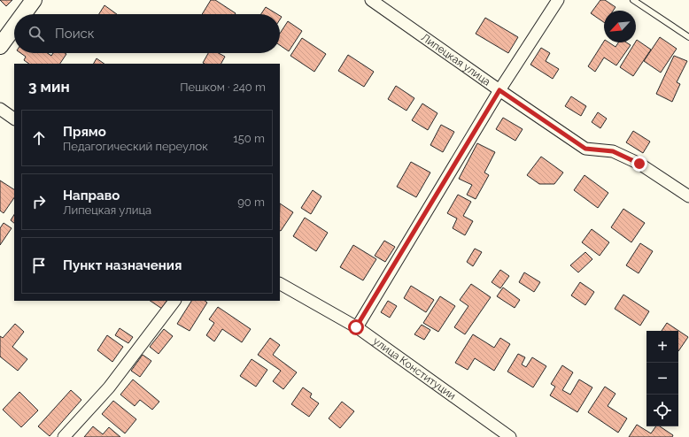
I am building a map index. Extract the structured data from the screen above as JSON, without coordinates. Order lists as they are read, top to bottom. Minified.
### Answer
{"streets":{"street":["Липецкая улица","улица Конституции"]},"north":"bottom left","page":{"search":"Поиск","heading":["3 мин","Пешком · 240 m"],"list":[["Прямо","Педагогический переулок","150 m"],["Направо","Липецкая улица","90 m"],"Пункт назначения"],"map_buttons":["+","−"]}}
